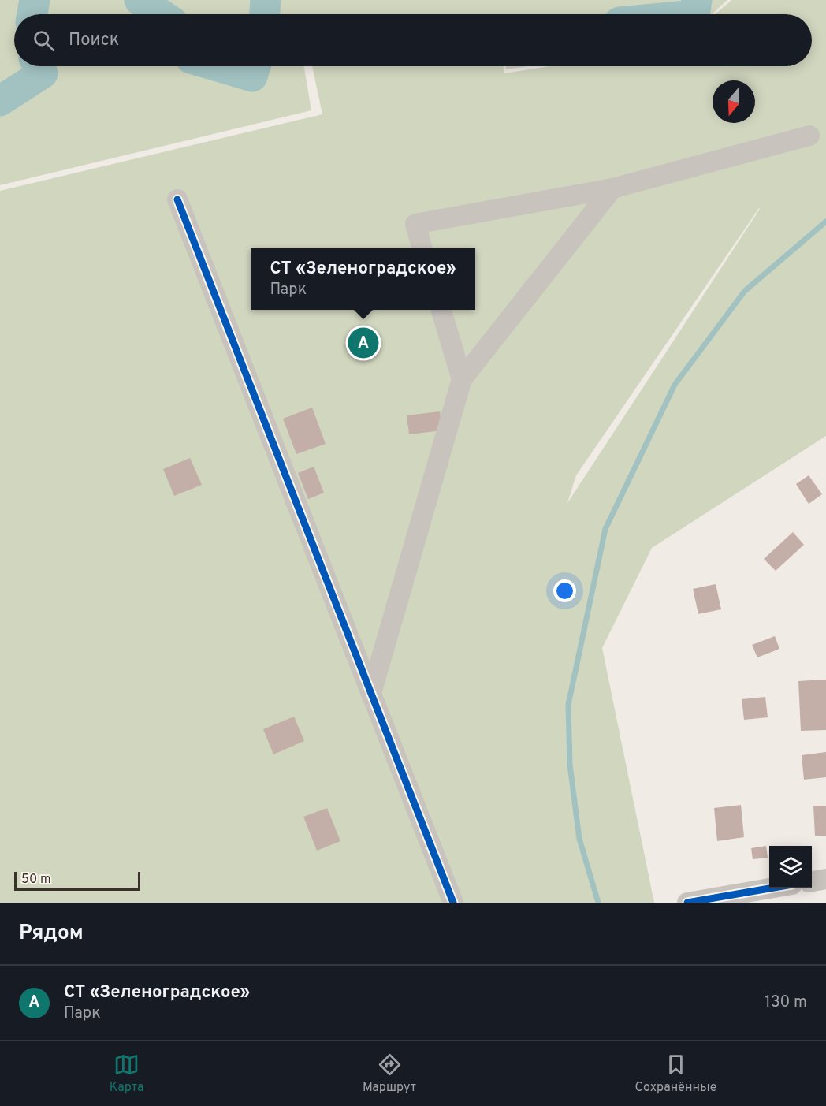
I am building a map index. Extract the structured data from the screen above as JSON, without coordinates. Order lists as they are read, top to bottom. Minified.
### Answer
{"scale_bar":"50 m","north":"bottom","page":{"search":"Поиск","popup":["СТ «Зеленоградское»","Парк"],"pins":"A","scale":"50 m","heading":"Рядом","list":[{"mark":"A","name":"СТ «Зеленоградское»","note":"Парк","value":"130 m"}],"nav":["Карта","Маршрут","Сохранённые"]}}
